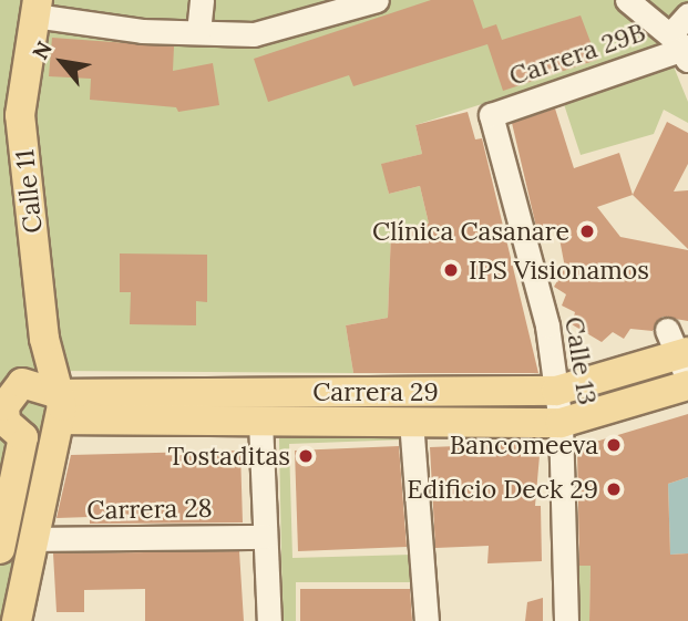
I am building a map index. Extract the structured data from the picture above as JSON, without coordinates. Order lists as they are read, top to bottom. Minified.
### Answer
{"streets":{"main road":["Calle 11","Carrera 29"],"street":["Carrera 29B","Calle 13","Carrera 28"]},"crossings":[["Carrera 29B","Calle 13"],["Calle 11","Carrera 29"],["Calle 11","Carrera 28"],["Calle 13","Carrera 29"]],"places":["Clínica Casanare","IPS Visionamos","Bancomeeva","Tostaditas","Edificio Deck 29"],"north":"top left"}
